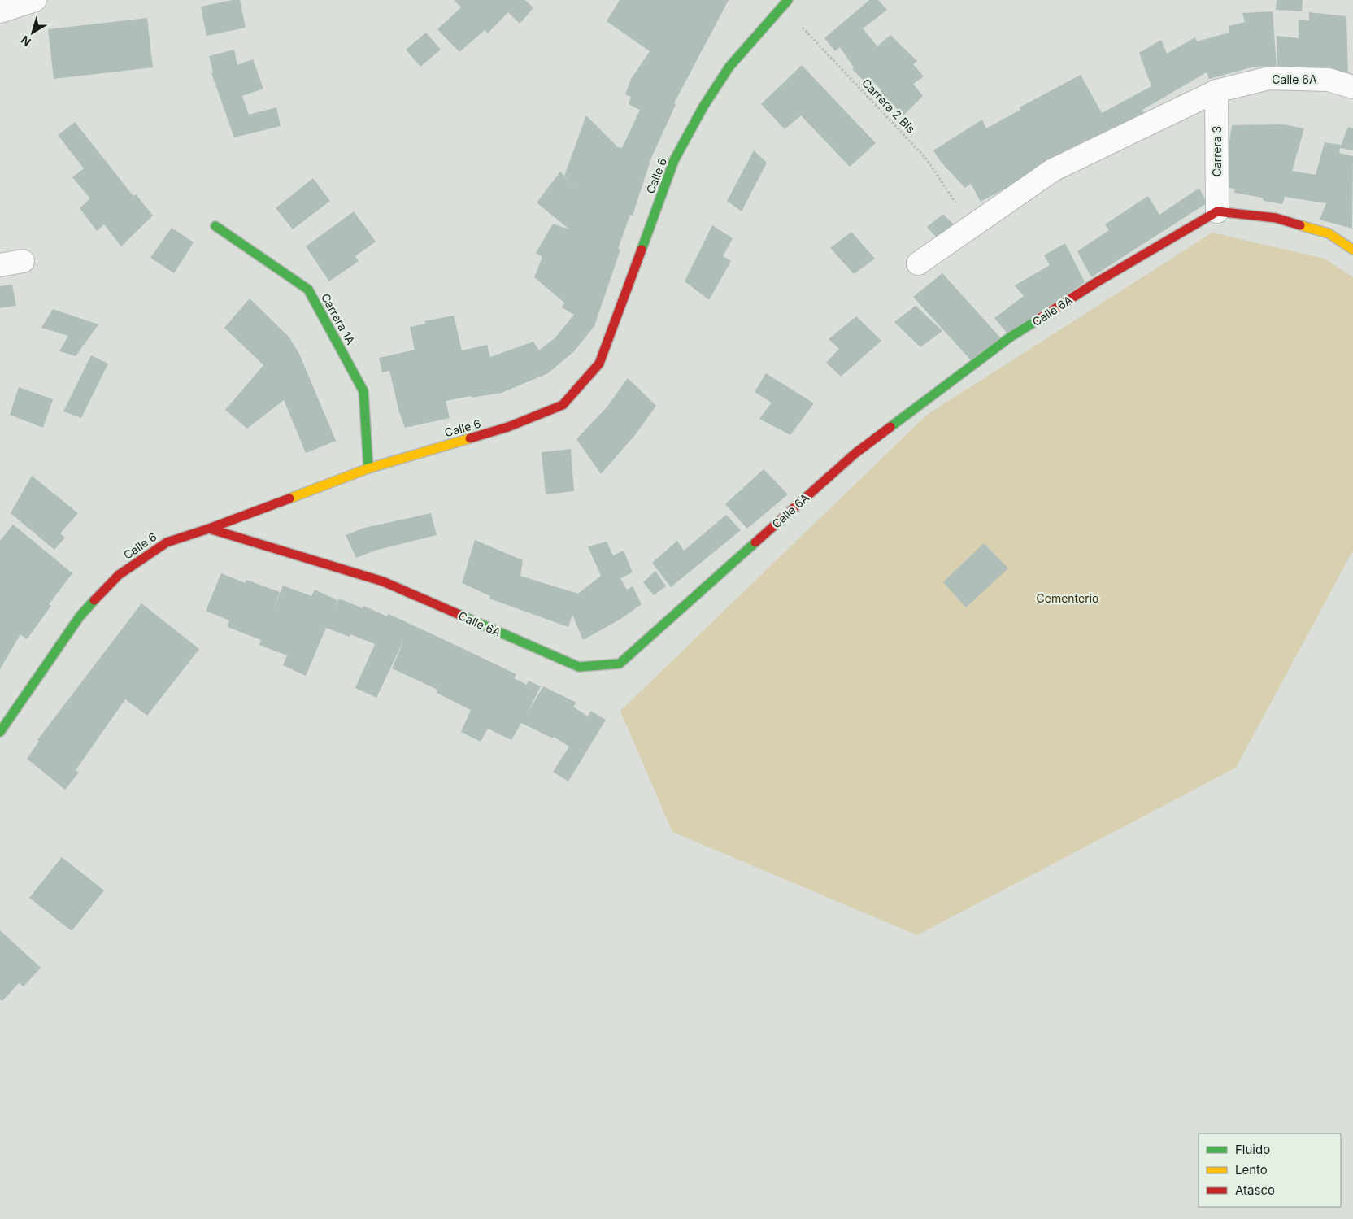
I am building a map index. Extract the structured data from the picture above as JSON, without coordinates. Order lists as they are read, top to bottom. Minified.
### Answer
{"streets":{"street":["Calle 6A","Carrera 3","Calle 6","Carrera 1A"],"path":["Carrera 2 Bis"]},"crossings":[["Calle 6A","Carrera 2 Bis"],["Calle 6A","Carrera 3"],["Calle 6A","Calle 6"],["Carrera 2 Bis","Calle 6"],["Calle 6","Carrera 1A"]],"parks":["Cementerio"],"legend":["Fluido","Lento","Atasco"],"north":"bottom left"}
